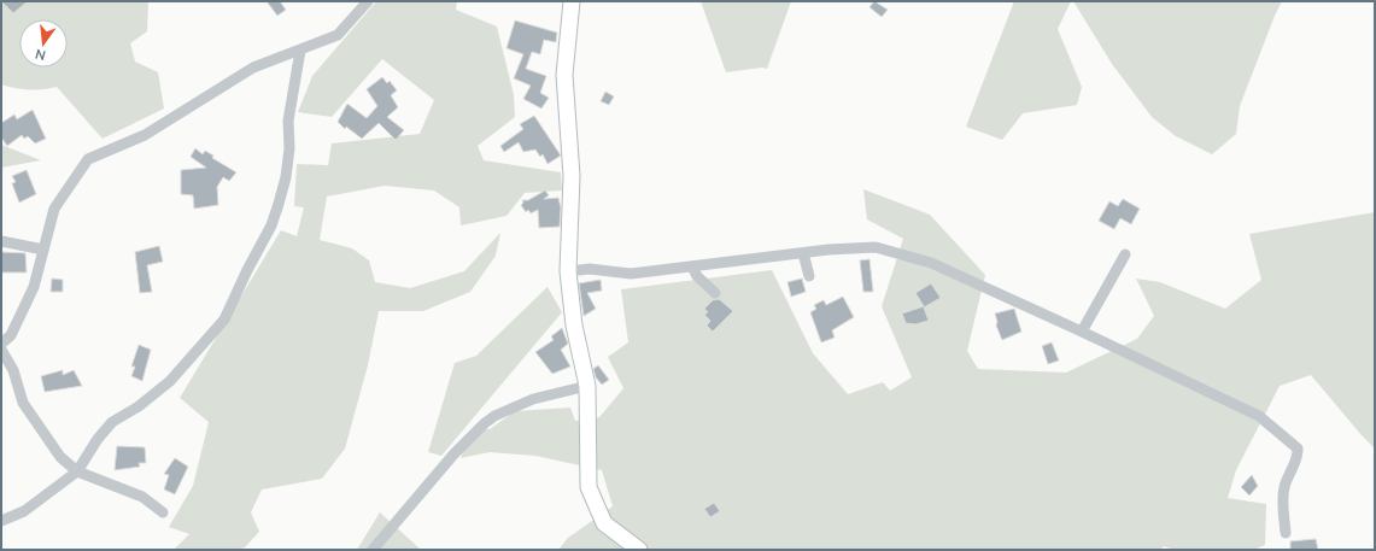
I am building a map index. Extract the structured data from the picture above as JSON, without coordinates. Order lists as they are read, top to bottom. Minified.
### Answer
{"north":"bottom"}
